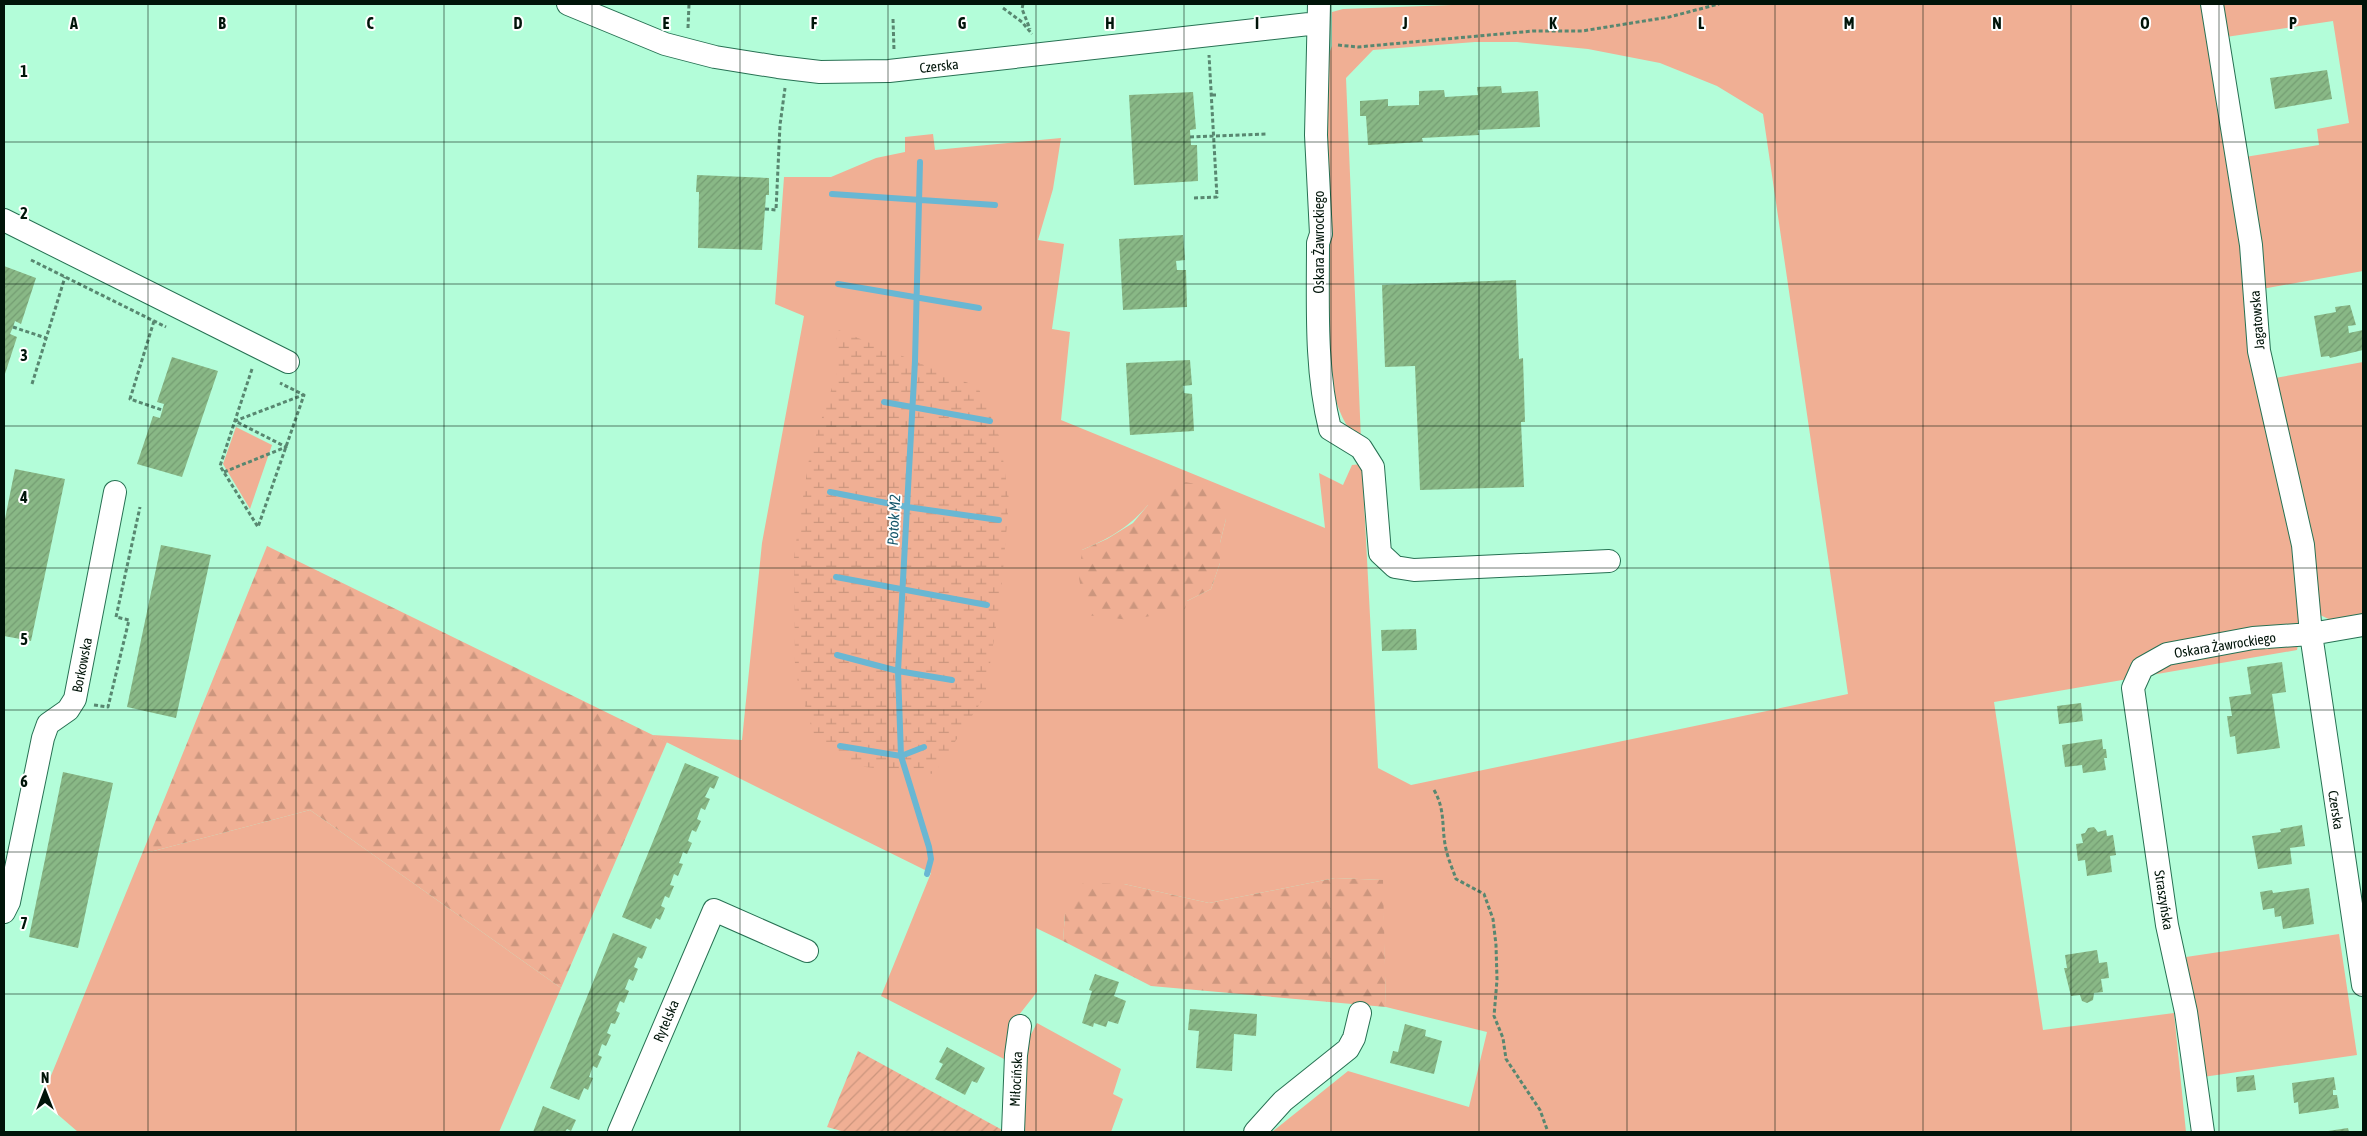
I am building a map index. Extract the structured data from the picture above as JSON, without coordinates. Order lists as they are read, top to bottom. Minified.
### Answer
{"streets":{"street":["Czerska","Oskara Żawrockiego","Jagatowska","Borkowska","Straszyńska","Rytelska","Miłocińska"]},"crossings":[["Czerska","Oskara Żawrockiego"],["Czerska","Jagatowska"],["Oskara Żawrockiego","Jagatowska"],["Oskara Żawrockiego","Straszyńska"]],"water":["Potok M2"],"north":"top","grid":{"columns":["A","B","C","D","E","F","G","H","I","J","K","L","M","N","O","P"],"rows":["1","2","3","4","5","6","7"]}}
